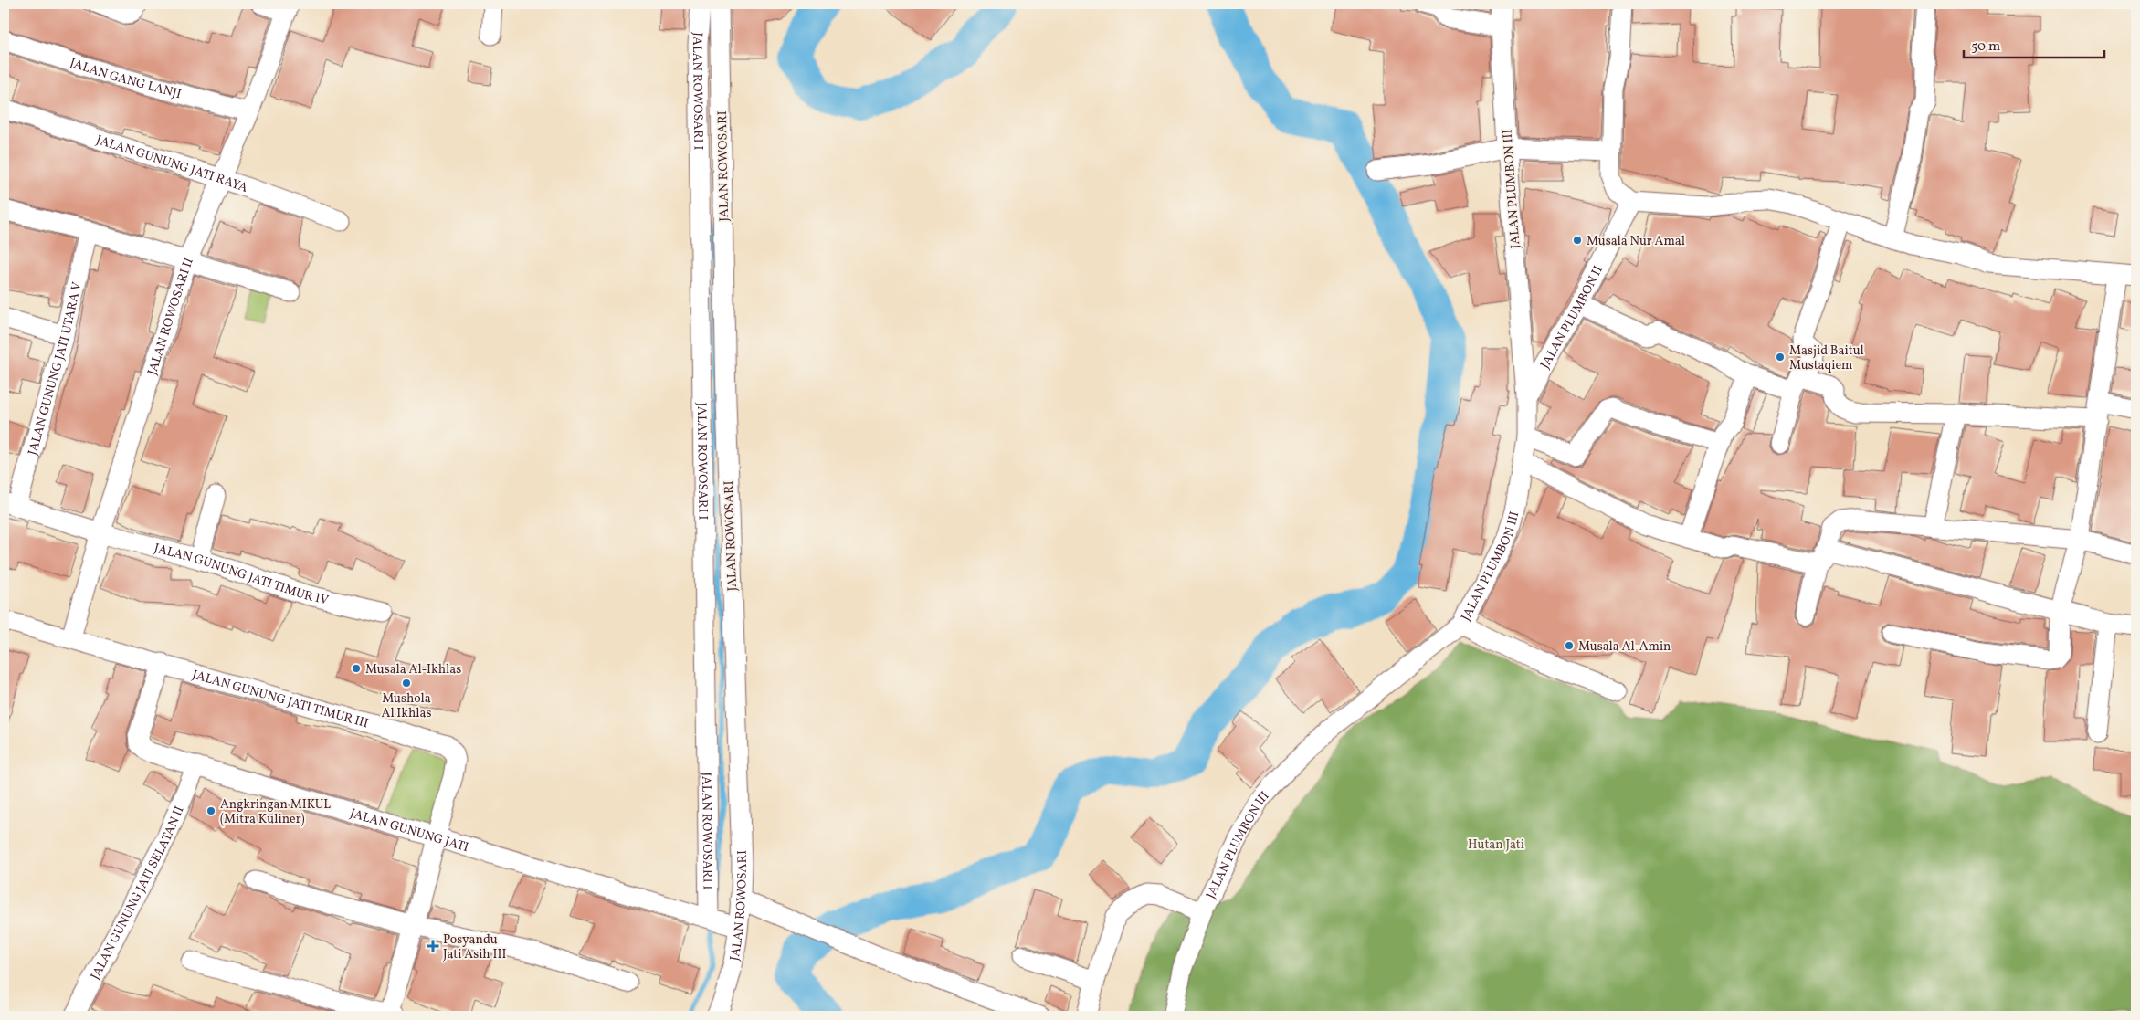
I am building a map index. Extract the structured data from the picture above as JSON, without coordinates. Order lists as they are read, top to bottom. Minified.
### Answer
{"streets":{"street":["JALAN GANG LANJI","JALAN ROWOSARI I","JALAN GUNUNG JATI RAYA","JALAN ROWOSARI","JALAN PLUMBON III","JALAN ROWOSARI II","JALAN PLUMBON II","JALAN GUNUNG JATI UTARA V","JALAN GUNUNG JATI TIMUR IV","JALAN GUNUNG JATI TIMUR III","JALAN GUNUNG JATI","JALAN GUNUNG JATI SELATAN II"]},"crossings":[["JALAN GANG LANJI","JALAN ROWOSARI II"],["JALAN ROWOSARI I","JALAN ROWOSARI"],["JALAN ROWOSARI I","JALAN GUNUNG JATI"],["JALAN GUNUNG JATI RAYA","JALAN ROWOSARI II"],["JALAN ROWOSARI","JALAN GUNUNG JATI"],["JALAN PLUMBON III","JALAN PLUMBON II"],["JALAN ROWOSARI II","JALAN GUNUNG JATI TIMUR IV"],["JALAN ROWOSARI II","JALAN GUNUNG JATI TIMUR III"],["JALAN GUNUNG JATI UTARA V","JALAN GUNUNG JATI TIMUR IV"],["JALAN GUNUNG JATI TIMUR III","JALAN GUNUNG JATI"],["JALAN GUNUNG JATI","JALAN GUNUNG JATI SELATAN II"]],"parks":["Hutan Jati"],"places":{"other":["Musala Nur Amal","Masjid Baitul Mustaqiem","Musala Al-Amin","Musala Al-Ikhlas","Mushola Al Ikhlas","Angkringan MIKUL (Mitra Kuliner)"],"health":["Posyandu Jati Asih III"]},"scale_bar":"50 m"}
